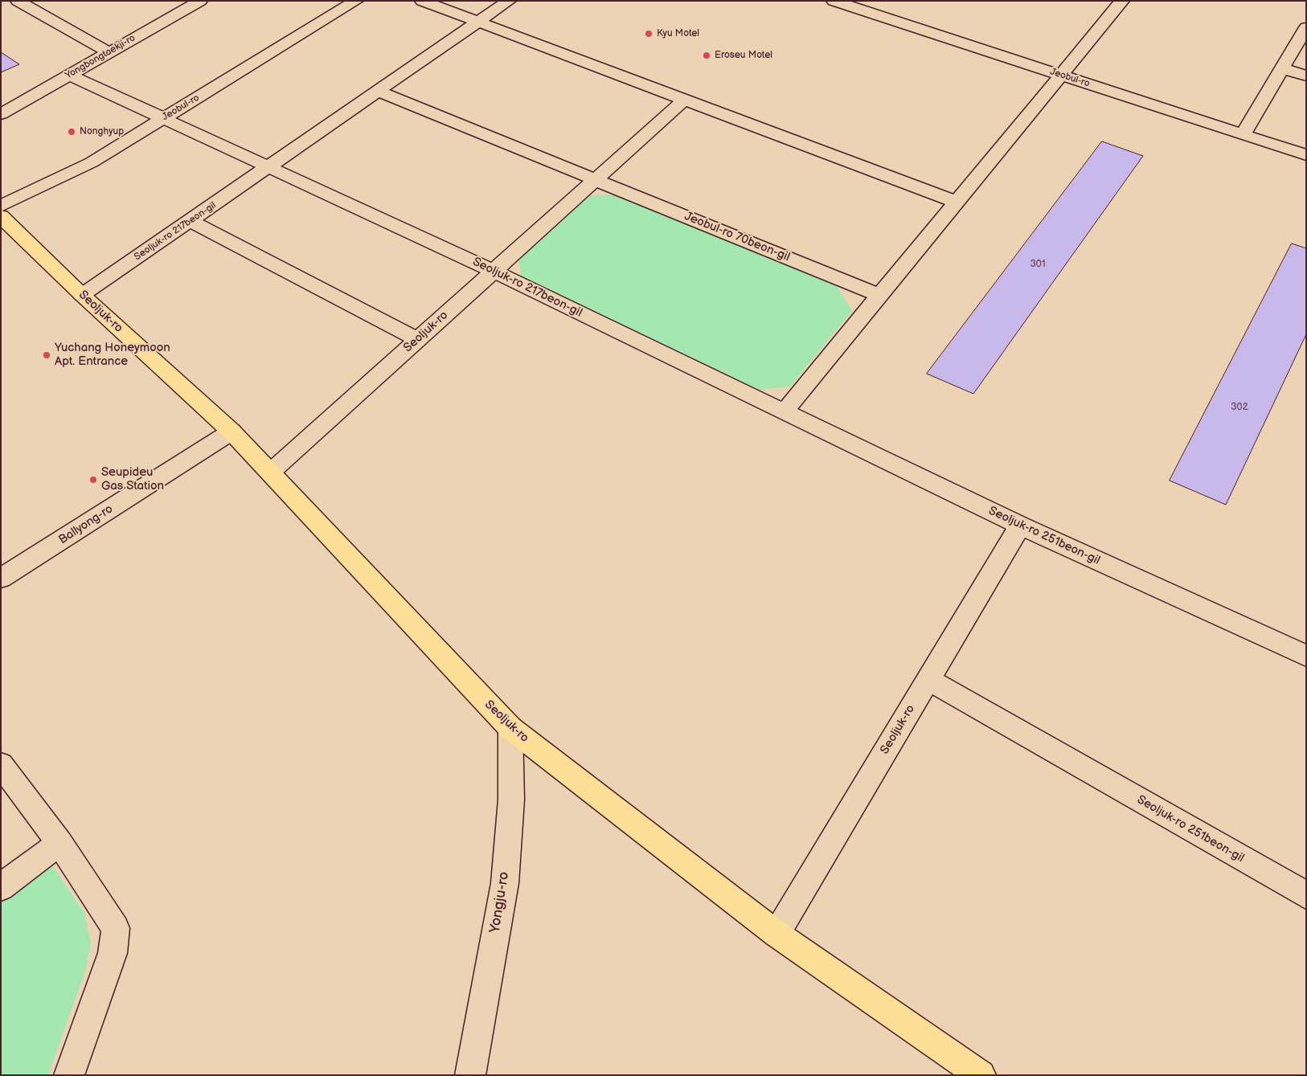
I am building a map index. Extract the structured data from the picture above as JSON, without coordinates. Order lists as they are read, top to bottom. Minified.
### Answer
{"streets":{"main road":["Seoljuk-ro"],"street":["Yongbongtaekji-ro","Jeobul-ro","Seoljuk-ro 217beon-gil","Jeobul-ro 70beon-gil","Ballyong-ro","Seoljuk-ro 251beon-gil","Yongju-ro"]},"crossings":[["Yongbongtaekji-ro","Seoljuk-ro 217beon-gil"],["Jeobul-ro","Seoljuk-ro 217beon-gil"],["Seoljuk-ro 217beon-gil","Seoljuk-ro"],["Seoljuk-ro 217beon-gil","Seoljuk-ro 251beon-gil"],["Jeobul-ro 70beon-gil","Seoljuk-ro"],["Seoljuk-ro","Ballyong-ro"],["Seoljuk-ro","Seoljuk-ro 251beon-gil"],["Seoljuk-ro","Yongju-ro"]],"places":["Kyu Motel","Eroseu Motel","Nonghyup","Yuchang Honeymoon Apt. Entrance","Seupideu Gas Station"],"house_numbers":["301","302"]}
